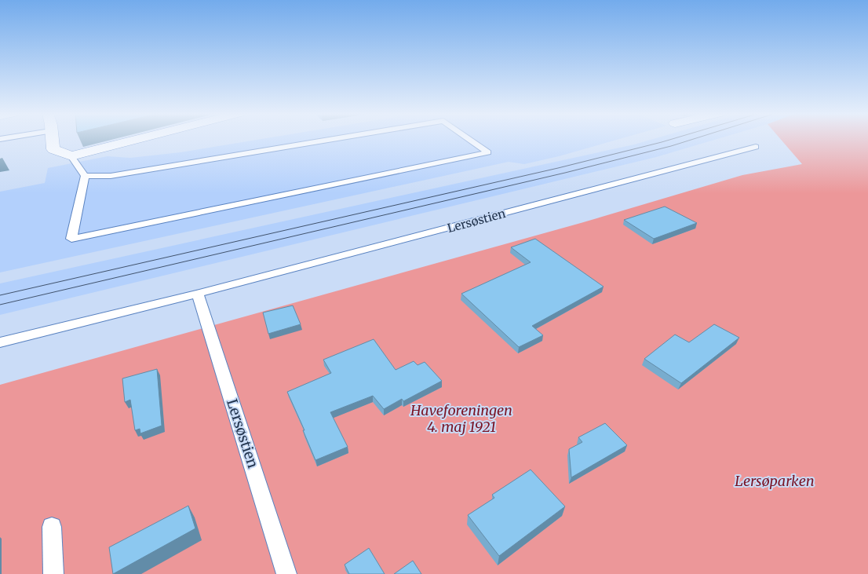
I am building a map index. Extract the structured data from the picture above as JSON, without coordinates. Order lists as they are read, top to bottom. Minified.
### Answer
{"streets":{"lane":["Lersøstien"]},"parks":["Haveforeningen 4. maj 1921","Lersøparken"]}
